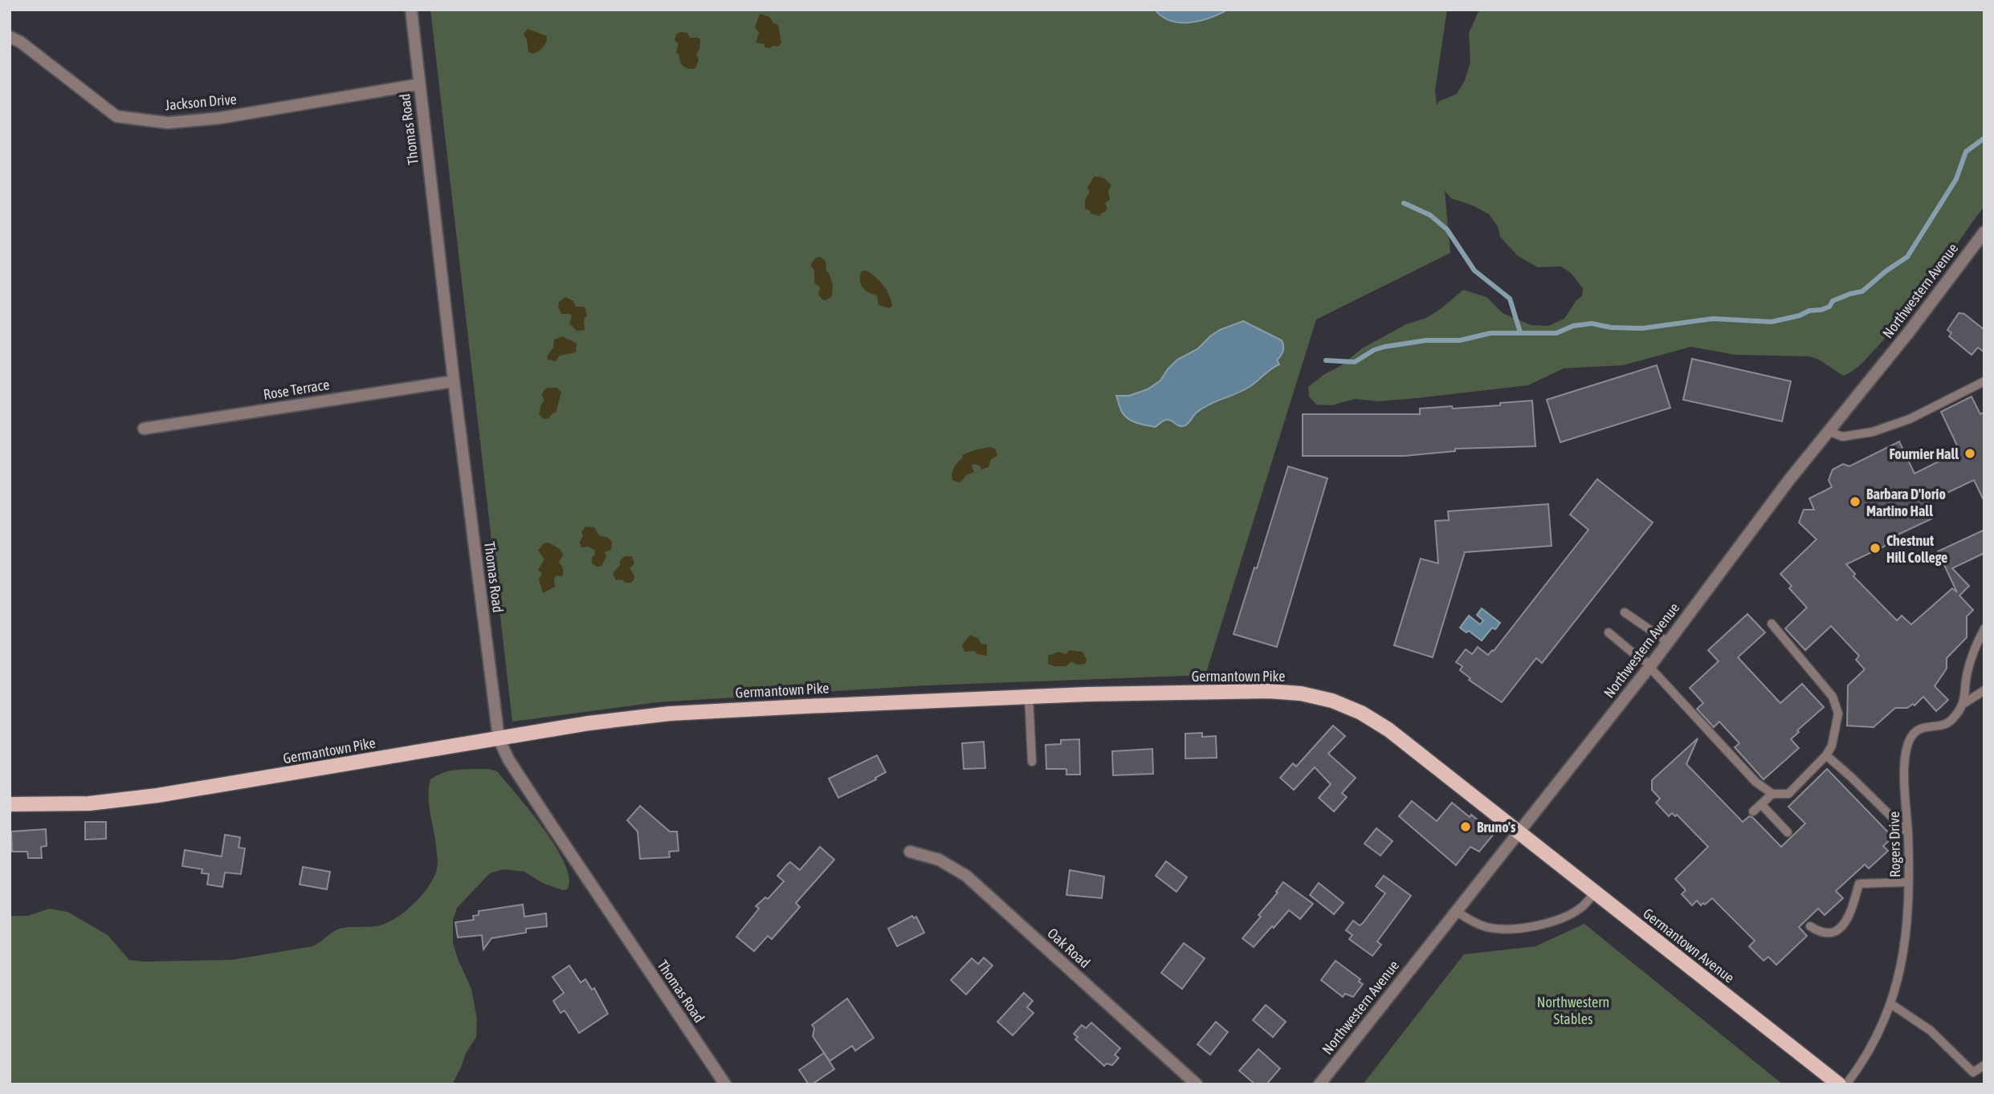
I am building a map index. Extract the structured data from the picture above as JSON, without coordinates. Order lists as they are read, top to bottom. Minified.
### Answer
{"streets":{"main road":["Germantown Pike","Germantown Avenue"],"street":["Jackson Drive","Thomas Road","Northwestern Avenue","Rose Terrace","Oak Road"],"lane":["Rogers Drive"]},"crossings":[["Jackson Drive","Thomas Road"],["Thomas Road","Rose Terrace"],["Thomas Road","Germantown Pike"],["Northwestern Avenue","Germantown Pike"],["Northwestern Avenue","Germantown Avenue"],["Germantown Pike","Germantown Avenue"]],"parks":["Northwestern Stables"],"places":["Fournier Hall","Barbara D'Iorio Martino Hall","Chestnut Hill College","Bruno's"]}
